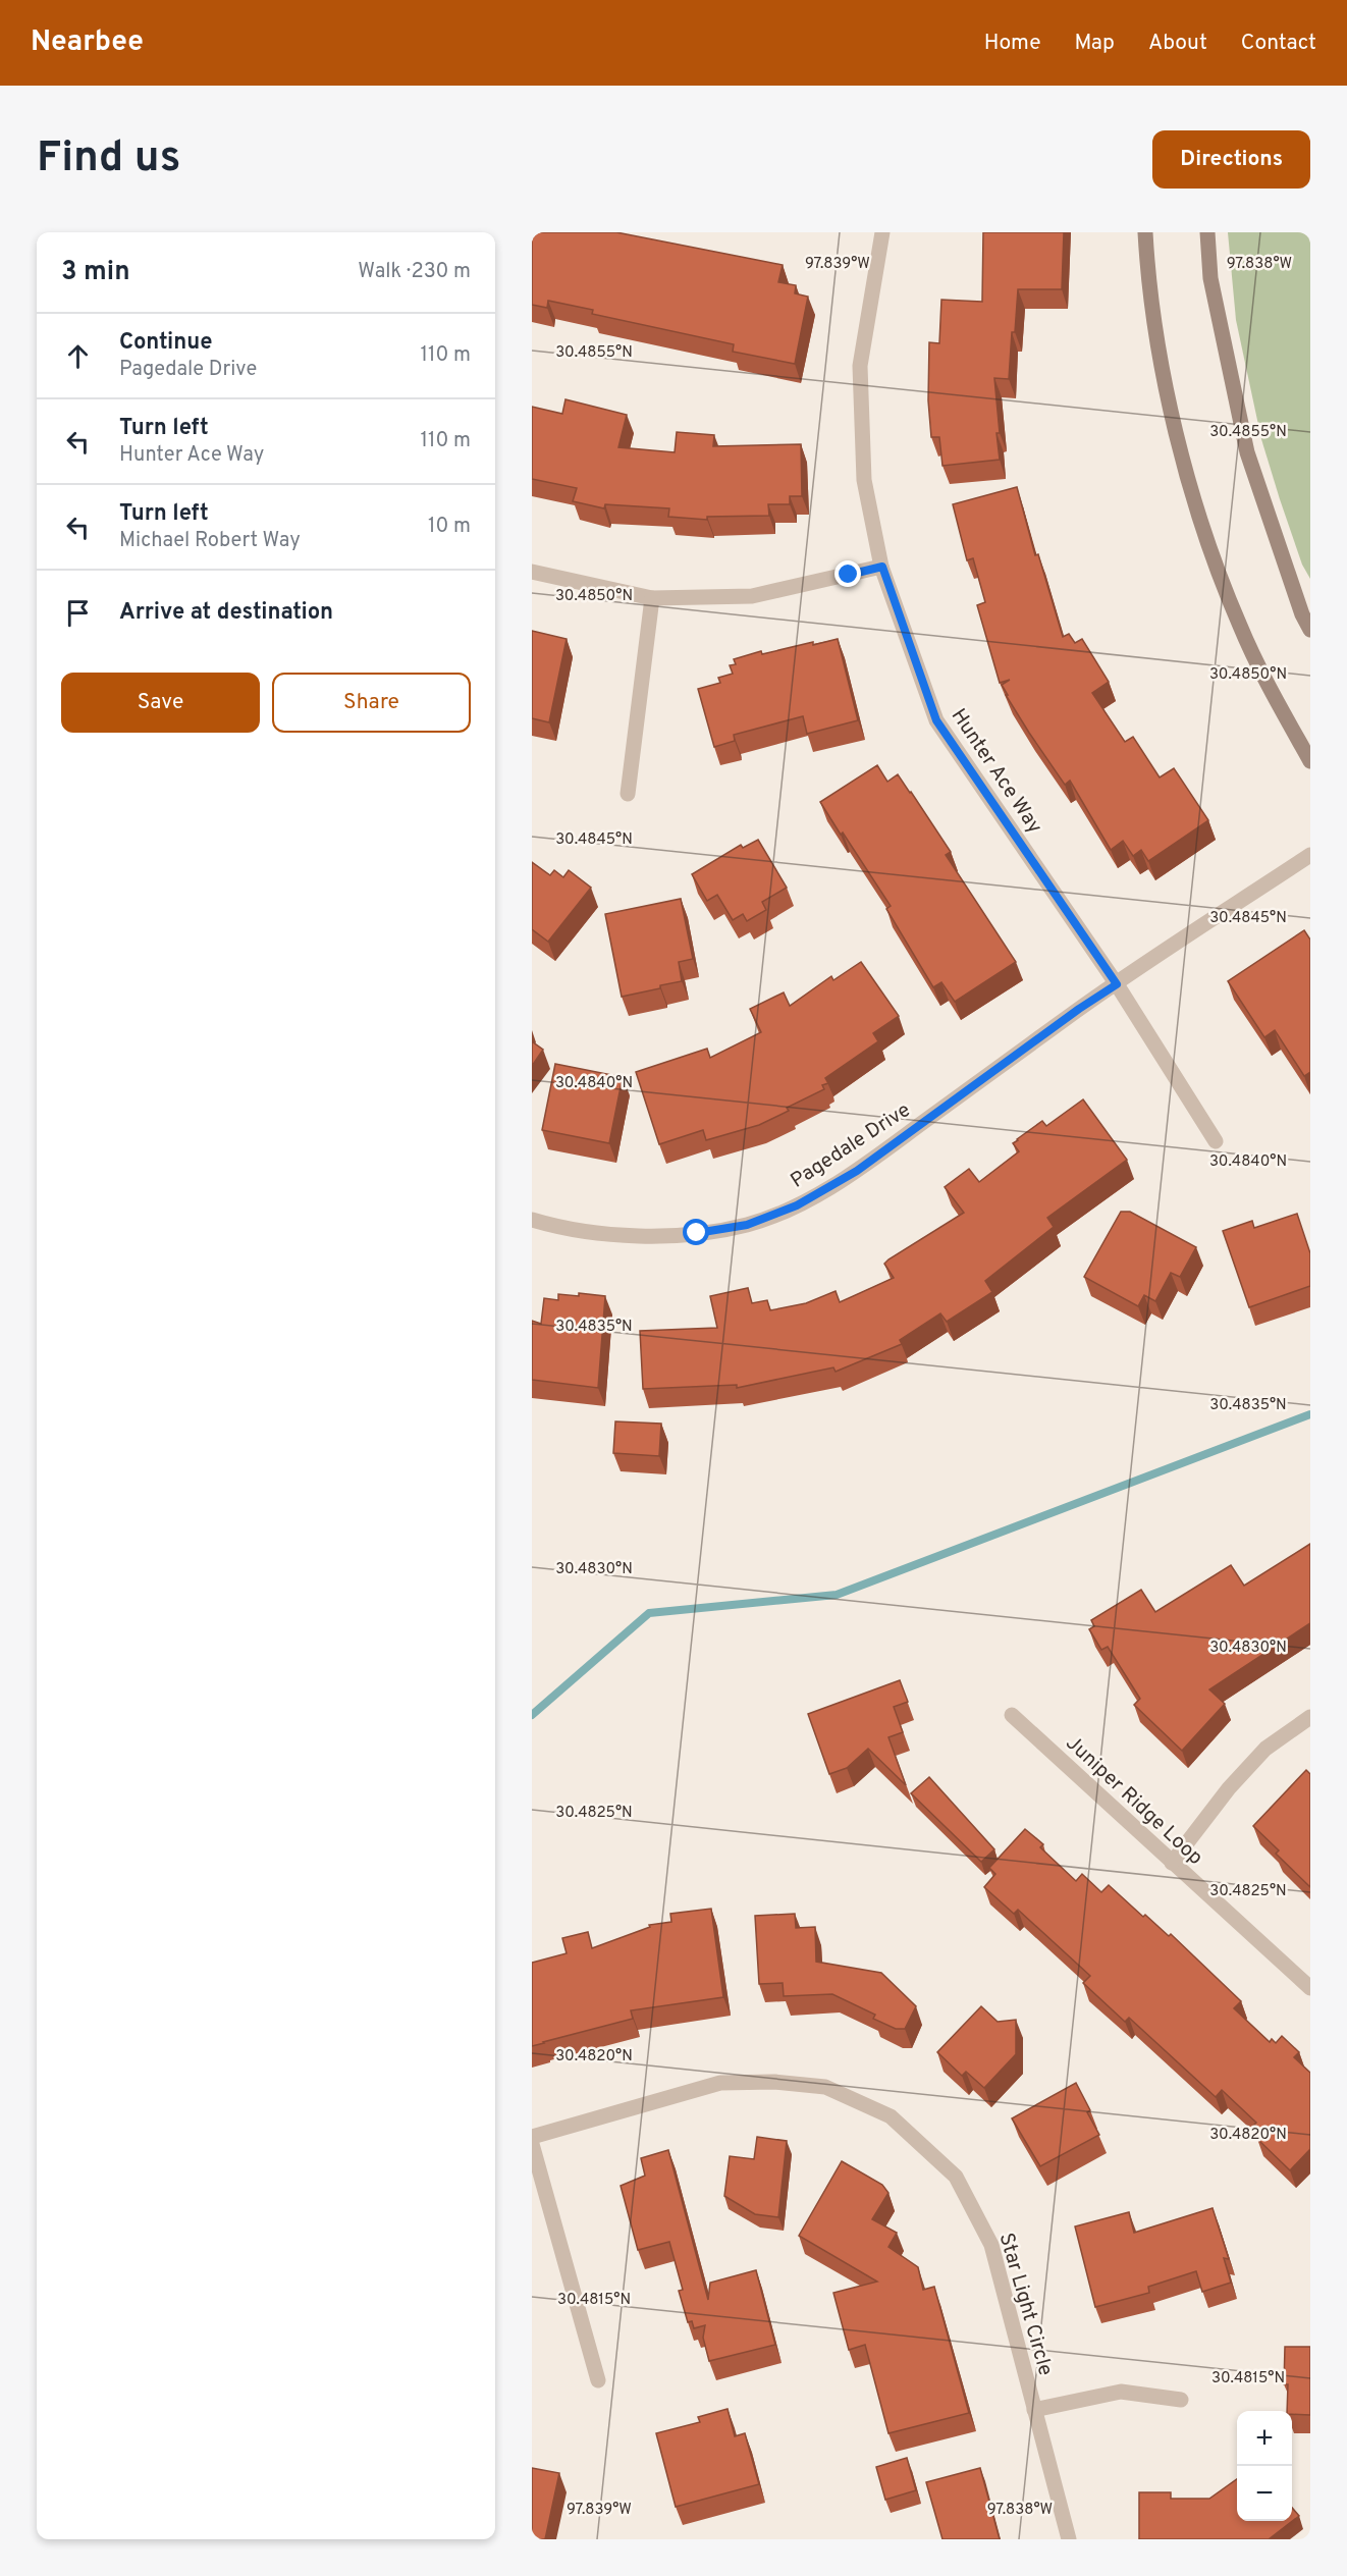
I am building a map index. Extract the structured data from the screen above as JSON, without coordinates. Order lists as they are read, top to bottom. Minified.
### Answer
{"streets":{"street":["Hunter Ace Way","Pagedale Drive","Juniper Ridge Loop","Star Light Circle"]},"crossings":[["Hunter Ace Way","Pagedale Drive"]],"page":{"header":"Nearbee","nav":["Home","Map","About","Contact"],"buttons":["Directions",["Save","Share"]],"title":"Find us","heading":["3 min","Walk · 230 m"],"list":[["Continue","Pagedale Drive","110 m"],["Turn left","Hunter Ace Way","110 m"],["Turn left","Michael Robert Way","10 m"],"Arrive at destination"],"map_buttons":["+","−"]},"coordinates":["97.839°W","97.838°W","30.4855°N","30.4850°N","30.4845°N","30.4840°N","30.4835°N","30.4830°N","30.4825°N","30.4820°N","30.4815°N"]}
